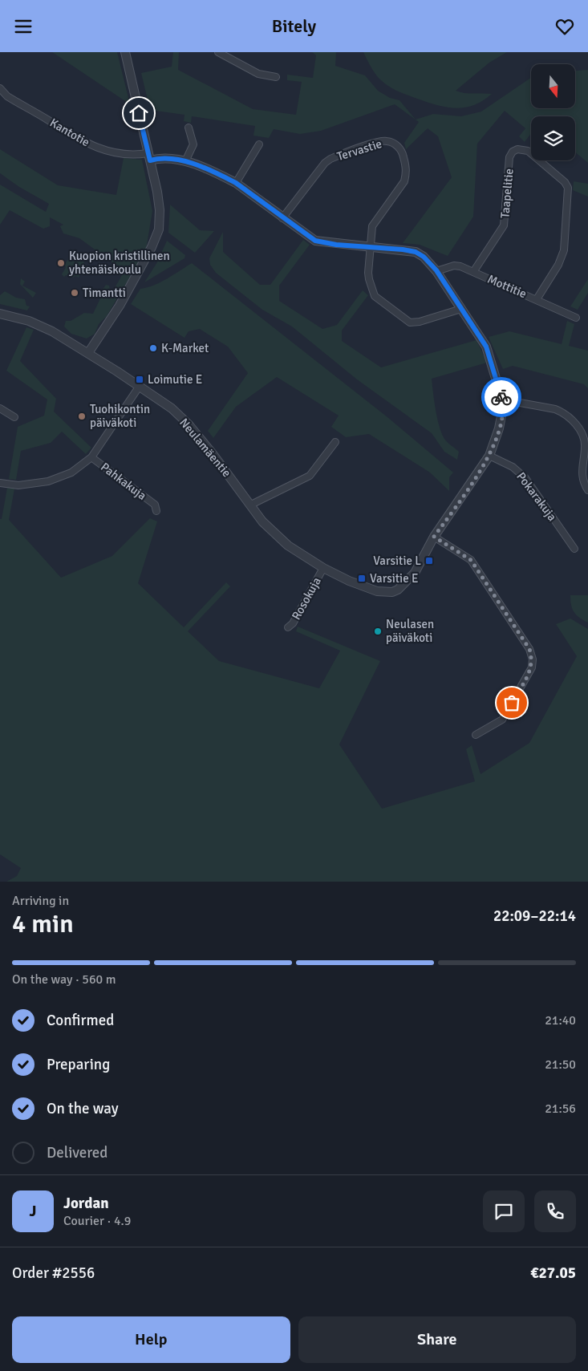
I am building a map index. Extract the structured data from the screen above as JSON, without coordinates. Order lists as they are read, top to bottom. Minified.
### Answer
{"streets":{"street":["Kantotie","Tervastie","Taapelitie","Mottitie","Neulamäentie","Pahkakuja","Pokarakuja","Rosokuja"]},"crossings":[["Taapelitie","Mottitie"],["Neulamäentie","Rosokuja"]],"places":{"other":["Kuopion kristillinen yhtenäiskoulu","Timantti","K-Market","Tuohikontin päiväkoti","Neulasen päiväkoti"],"transit":["Loimutie E","Varsitie L","Varsitie E"]},"north":"bottom","page":{"header":"Bitely","heading":["4 min","Arriving in","22:09–22:14"],"panel":["Jordan","Courier · 4.9","Order #2556","€27.05"],"bar":"On the way · 560 m","list":[["Confirmed","21:40"],["Preparing","21:50"],["On the way","21:56"],"Delivered"],"round":"J","buttons":["Help","Share"]}}
